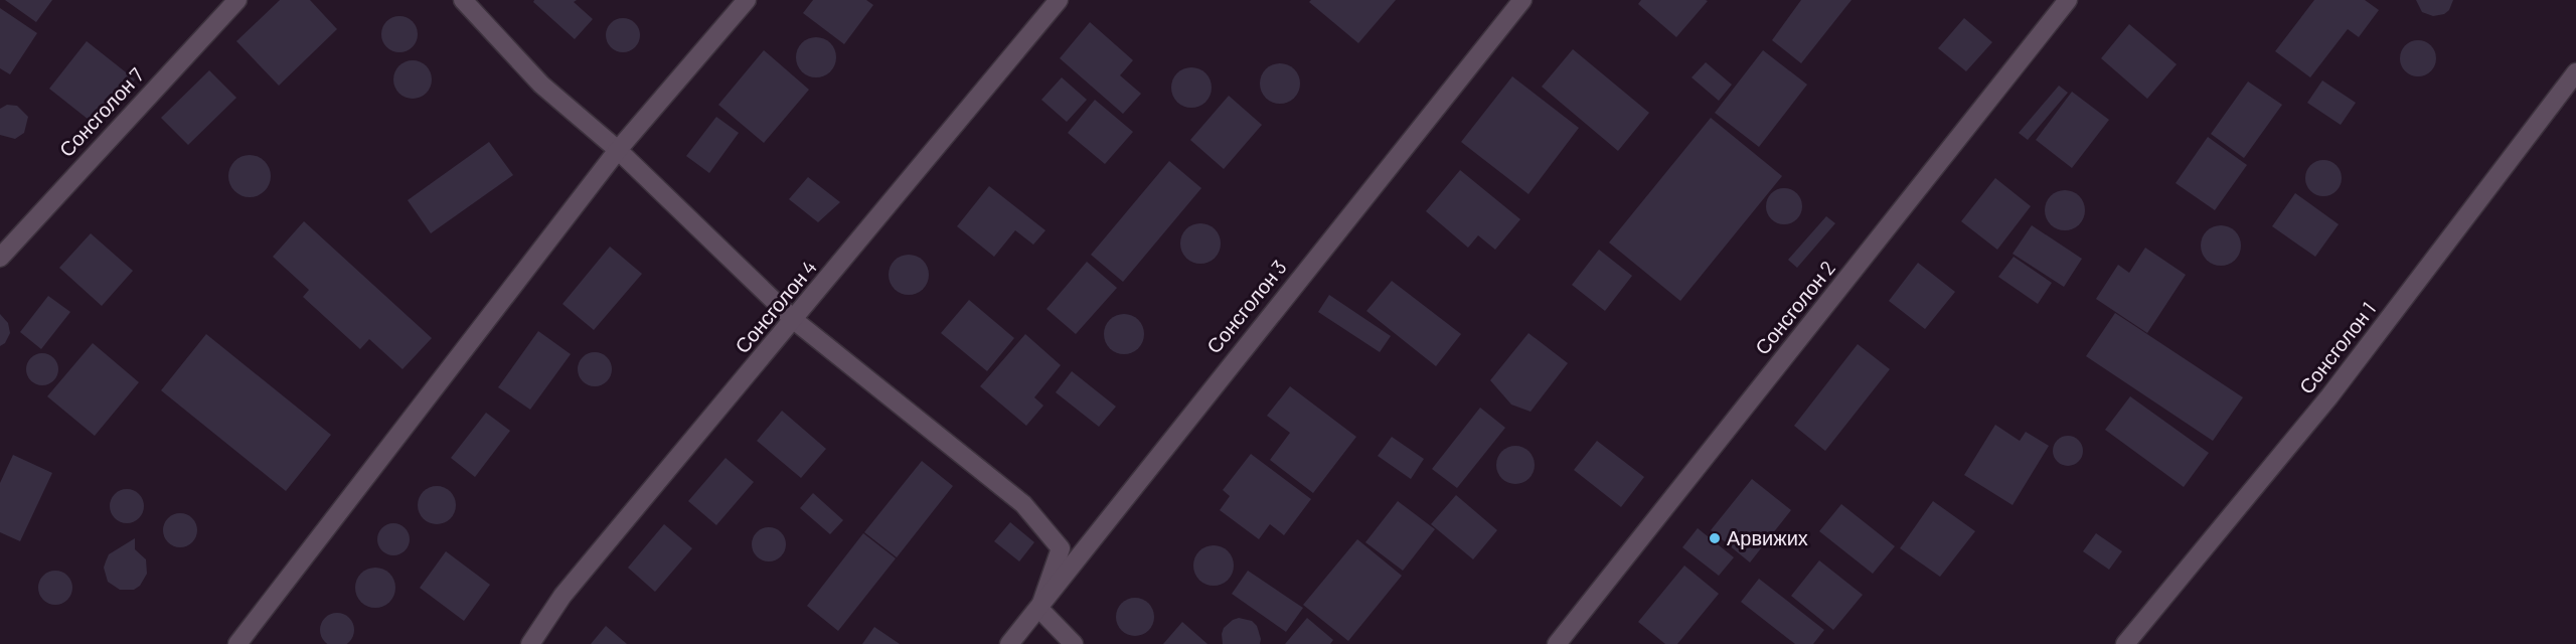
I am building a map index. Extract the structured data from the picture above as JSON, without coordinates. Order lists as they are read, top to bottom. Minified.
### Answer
{"streets":{"street":["Сонсголон 7","Сонсголон 4","Сонсголон 3","Сонсголон 2","Сонсголон 1"]},"places":["Арвижих"]}
